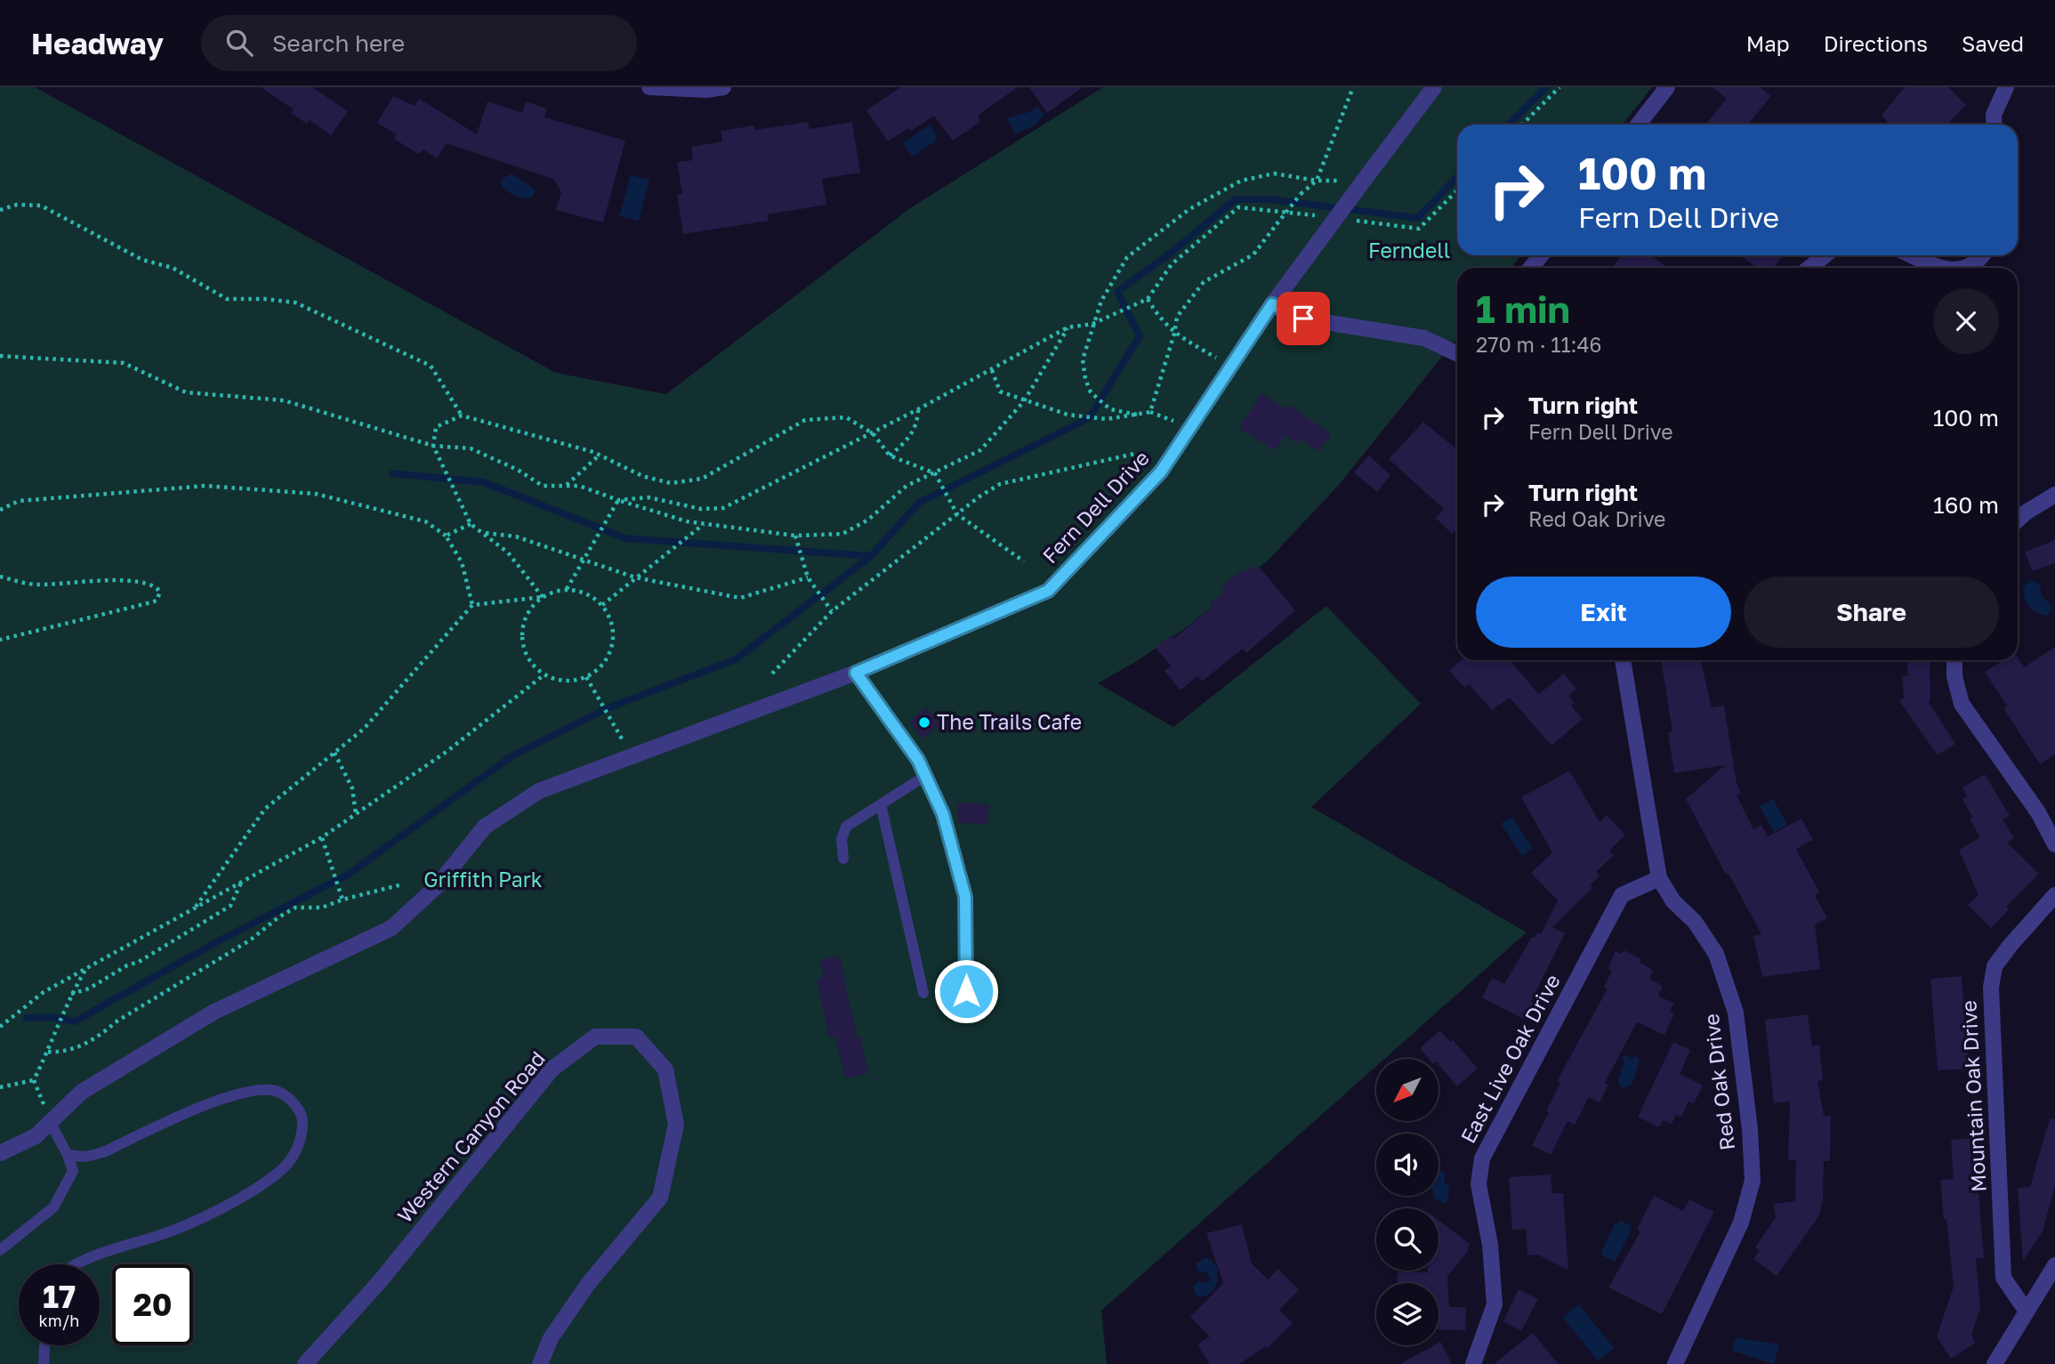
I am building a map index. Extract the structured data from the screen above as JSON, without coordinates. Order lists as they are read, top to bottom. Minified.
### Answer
{"streets":{"street":["Fern Dell Drive","East Live Oak Drive","Red Oak Drive","Mountain Oak Drive","Western Canyon Road"]},"crossings":[["East Live Oak Drive","Red Oak Drive"]],"parks":["Ferndell","Griffith Park"],"places":["The Trails Cafe"],"north":"bottom left","page":{"header":"Headway","search":"Search here","nav":["Map","Directions","Saved"],"turn":["100 m","Fern Dell Drive"],"heading":["1 min","270 m · 11:46"],"list":[{"name":"Turn right","note":"Fern Dell Drive","value":"100 m"},{"name":"Turn right","note":"Red Oak Drive","value":"160 m"}],"buttons":["Exit","Share"],"speed":"17 km/h","limit":"20"}}
